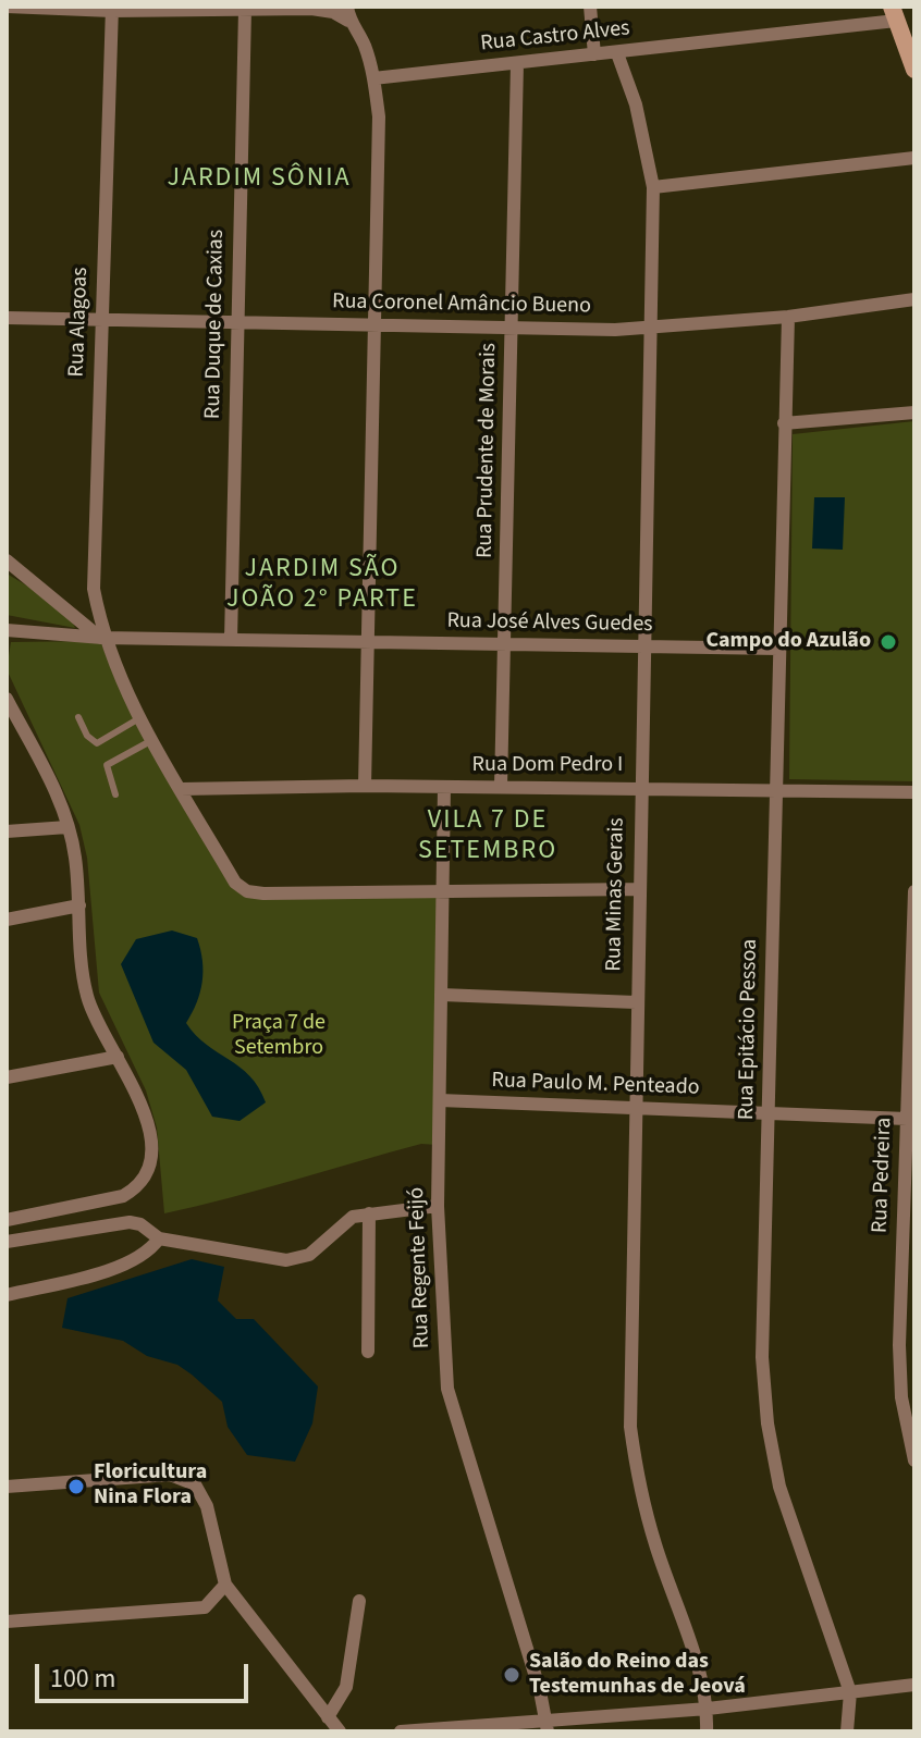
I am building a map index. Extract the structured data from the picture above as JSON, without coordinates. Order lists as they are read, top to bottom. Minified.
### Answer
{"streets":{"street":["Rua Castro Alves","Rua Coronel Amâncio Bueno","Rua Alagoas","Rua Duque de Caxias","Rua Prudente de Morais","Rua José Alves Guedes","Rua Dom Pedro I","Rua Minas Gerais","Rua Epitácio Pessoa","Rua Paulo M. Penteado","Rua Pedreira","Rua Regente Feijó"]},"crossings":[["Rua Castro Alves","Rua Prudente de Morais"],["Rua Castro Alves","Rua Minas Gerais"],["Rua Coronel Amâncio Bueno","Rua Alagoas"],["Rua Coronel Amâncio Bueno","Rua Duque de Caxias"],["Rua Coronel Amâncio Bueno","Rua Prudente de Morais"],["Rua Coronel Amâncio Bueno","Rua Minas Gerais"],["Rua Coronel Amâncio Bueno","Rua Epitácio Pessoa"],["Rua Alagoas","Rua José Alves Guedes"],["Rua Alagoas","Rua Dom Pedro I"],["Rua Alagoas","Rua Regente Feijó"],["Rua Duque de Caxias","Rua José Alves Guedes"],["Rua Prudente de Morais","Rua José Alves Guedes"],["Rua Prudente de Morais","Rua Dom Pedro I"],["Rua José Alves Guedes","Rua Minas Gerais"],["Rua José Alves Guedes","Rua Epitácio Pessoa"],["Rua Dom Pedro I","Rua Minas Gerais"],["Rua Dom Pedro I","Rua Epitácio Pessoa"],["Rua Dom Pedro I","Rua Regente Feijó"],["Rua Minas Gerais","Rua Paulo M. Penteado"],["Rua Epitácio Pessoa","Rua Paulo M. Penteado"],["Rua Paulo M. Penteado","Rua Pedreira"],["Rua Paulo M. Penteado","Rua Regente Feijó"]],"districts":["JARDIM SÔNIA","JARDIM SÃO JOÃO 2° PARTE","VILA 7 DE SETEMBRO"],"parks":["Praça 7 de Setembro"],"places":["Campo do Azulão","Floricultura Nina Flora","Salão do Reino das Testemunhas de Jeová"],"scale_bar":"100 m"}
